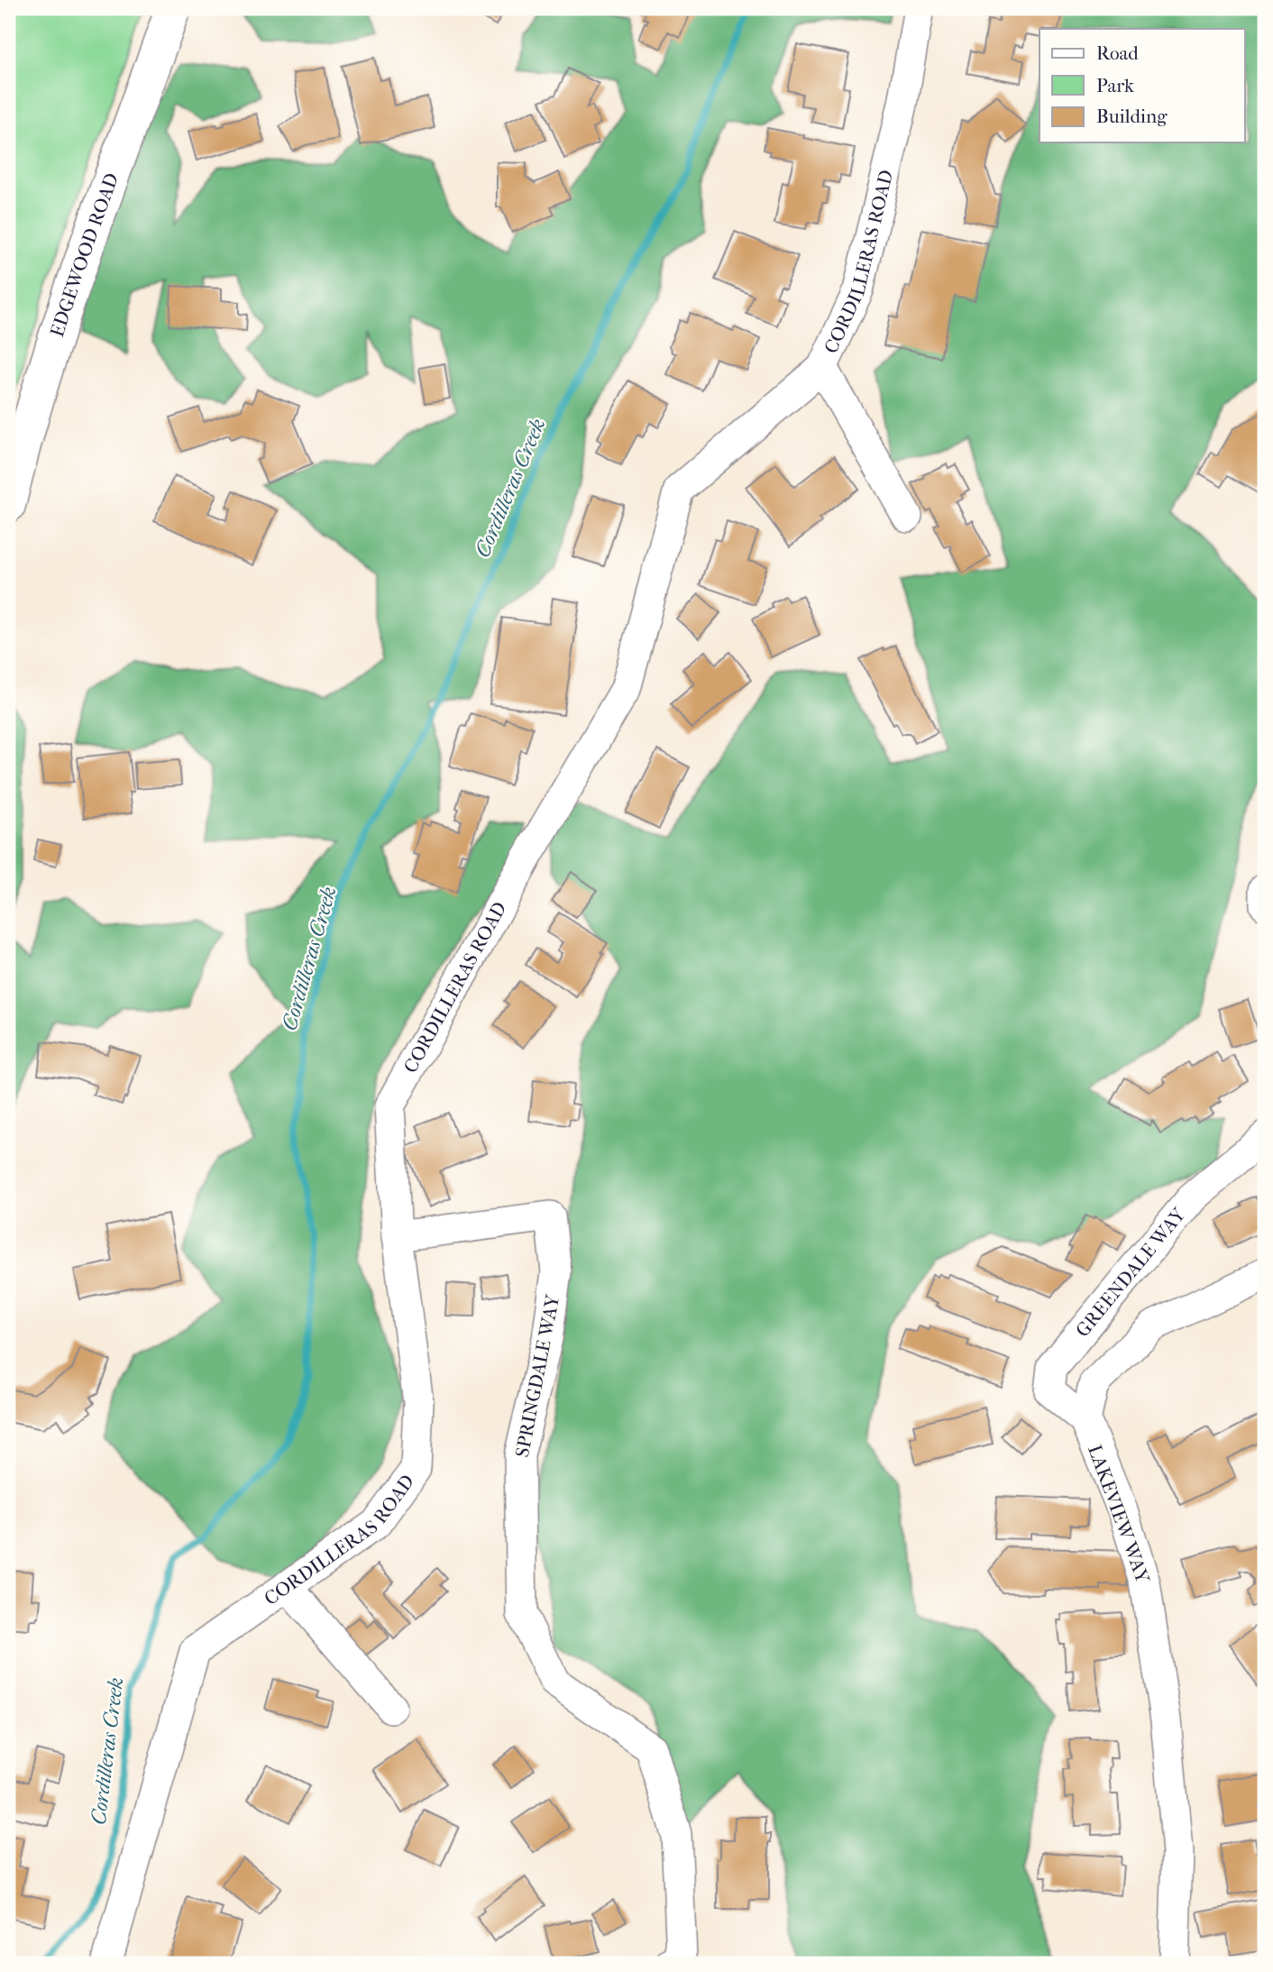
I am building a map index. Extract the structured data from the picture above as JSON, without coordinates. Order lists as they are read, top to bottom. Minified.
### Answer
{"streets":{"main road":["EDGEWOOD ROAD"],"street":["CORDILLERAS ROAD","GREENDALE WAY","SPRINGDALE WAY","LAKEVIEW WAY"]},"crossings":[["CORDILLERAS ROAD","SPRINGDALE WAY"],["GREENDALE WAY","LAKEVIEW WAY"]],"water":["Cordilleras Creek"],"legend":["Road","Park","Building"]}
